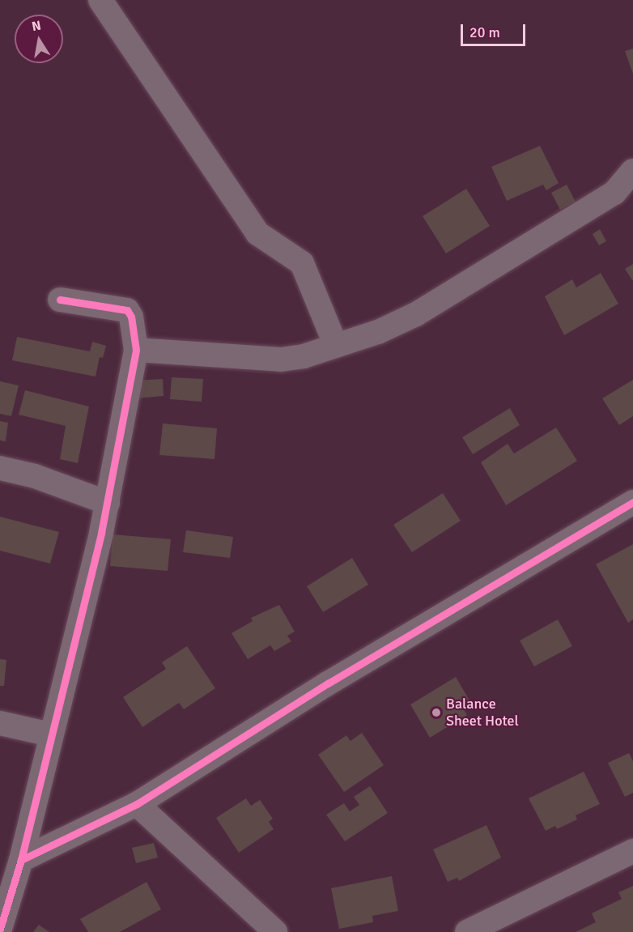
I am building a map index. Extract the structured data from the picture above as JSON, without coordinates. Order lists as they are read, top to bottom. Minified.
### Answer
{"places":["Balance Sheet Hotel"],"scale_bar":"20 m","north":"top"}
